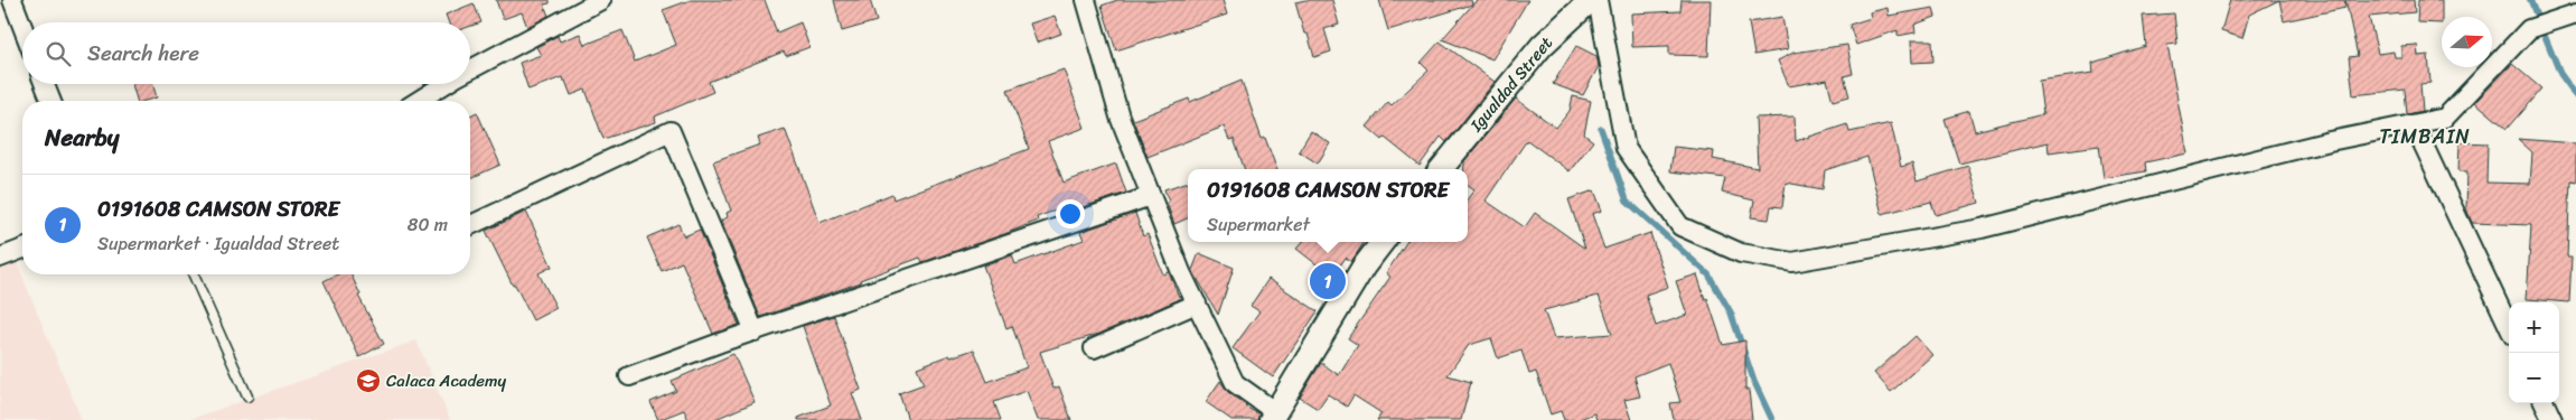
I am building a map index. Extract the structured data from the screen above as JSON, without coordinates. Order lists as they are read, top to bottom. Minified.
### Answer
{"streets":{"street":["Igualdad Street"]},"districts":["TIMBAIN"],"places":{"school or university":["Calaca Academy"]},"north":"right","page":{"search":"Search here","heading":"Nearby","popup":["0191608 CAMSON STORE","Supermarket"],"list":[{"mark":"1","name":"0191608 CAMSON STORE","note":"Supermarket · Igualdad Street","value":"80 m"}],"pins":"1","map_buttons":["+","−"]}}
